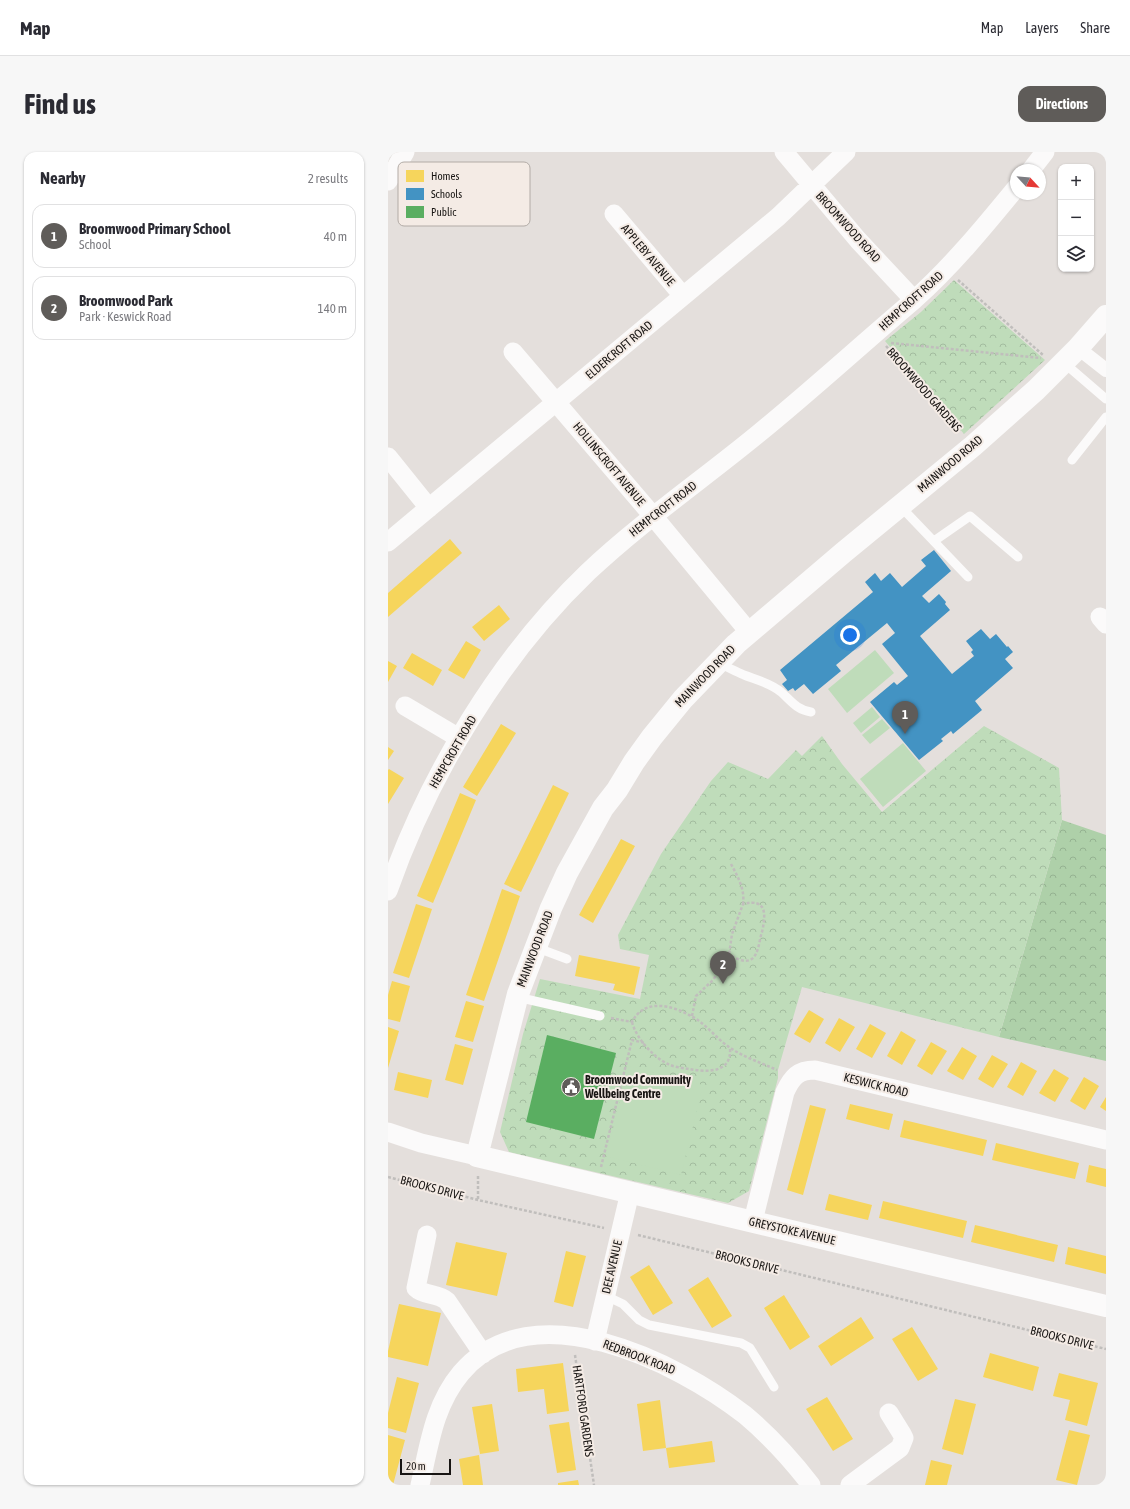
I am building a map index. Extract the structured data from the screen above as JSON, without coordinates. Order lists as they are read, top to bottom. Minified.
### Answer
{"streets":{"street":["BROOMWOOD ROAD","APPLEBY AVENUE","HEMPCROFT ROAD","ELDERCROFT ROAD","HOLLINSCROFT AVENUE","MAINWOOD ROAD","KESWICK ROAD","GREYSTOKE AVENUE","DEE AVENUE","REDBROOK ROAD"],"path":["BROOMWOOD GARDENS","BROOKS DRIVE","HARTFORD GARDENS"]},"crossings":[["BROOMWOOD ROAD","HEMPCROFT ROAD"],["BROOMWOOD ROAD","ELDERCROFT ROAD"],["APPLEBY AVENUE","ELDERCROFT ROAD"],["HEMPCROFT ROAD","BROOMWOOD GARDENS"],["HEMPCROFT ROAD","HOLLINSCROFT AVENUE"],["ELDERCROFT ROAD","HOLLINSCROFT AVENUE"],["BROOMWOOD GARDENS","MAINWOOD ROAD"],["HOLLINSCROFT AVENUE","MAINWOOD ROAD"],["MAINWOOD ROAD","GREYSTOKE AVENUE"],["BROOKS DRIVE","DEE AVENUE"],["GREYSTOKE AVENUE","DEE AVENUE"],["DEE AVENUE","REDBROOK ROAD"],["REDBROOK ROAD","HARTFORD GARDENS"]],"places":{"public building":["Broomwood Community Wellbeing Centre"]},"legend":["Homes","Schools","Public"],"scale_bar":"20 m","north":"bottom right","page":{"header":"Map","nav":["Map","Layers","Share"],"buttons":"Directions","title":"Find us","heading":["Nearby","2 results"],"map_buttons":["+","−"],"list":[{"mark":"1","name":"Broomwood Primary School","note":"School","value":"40 m"},{"mark":"2","name":"Broomwood Park","note":"Park · Keswick Road","value":"140 m"}],"pins":["1","2"],"scale":"20 m"}}
